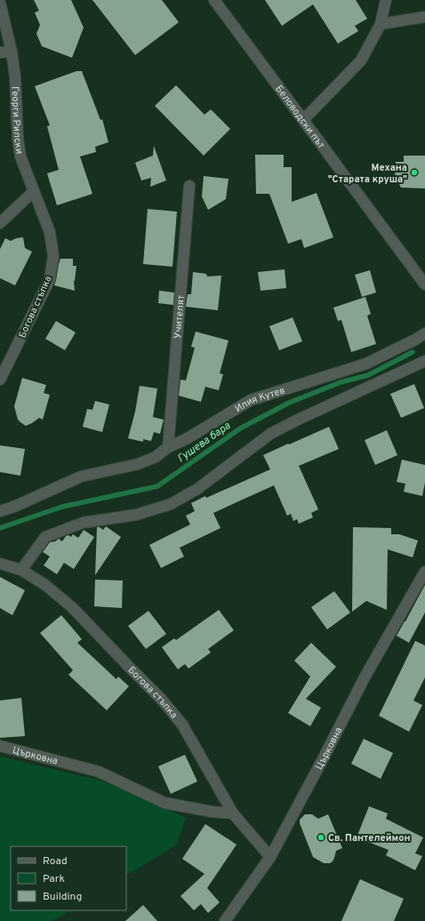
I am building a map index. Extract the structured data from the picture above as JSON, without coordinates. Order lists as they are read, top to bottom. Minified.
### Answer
{"streets":{"street":["Беловодски път","Георги Рилски","Богова стъпка","Учителят","Илия Кутев","Църковна"]},"crossings":[["Георги Рилски","Богова стъпка"],["Богова стъпка","Църковна"],["Учителят","Илия Кутев"]],"water":["Гушева бара"],"places":["Механа \"Старата круша\"","Св. Пантелеймон"],"legend":["Road","Park","Building"]}
